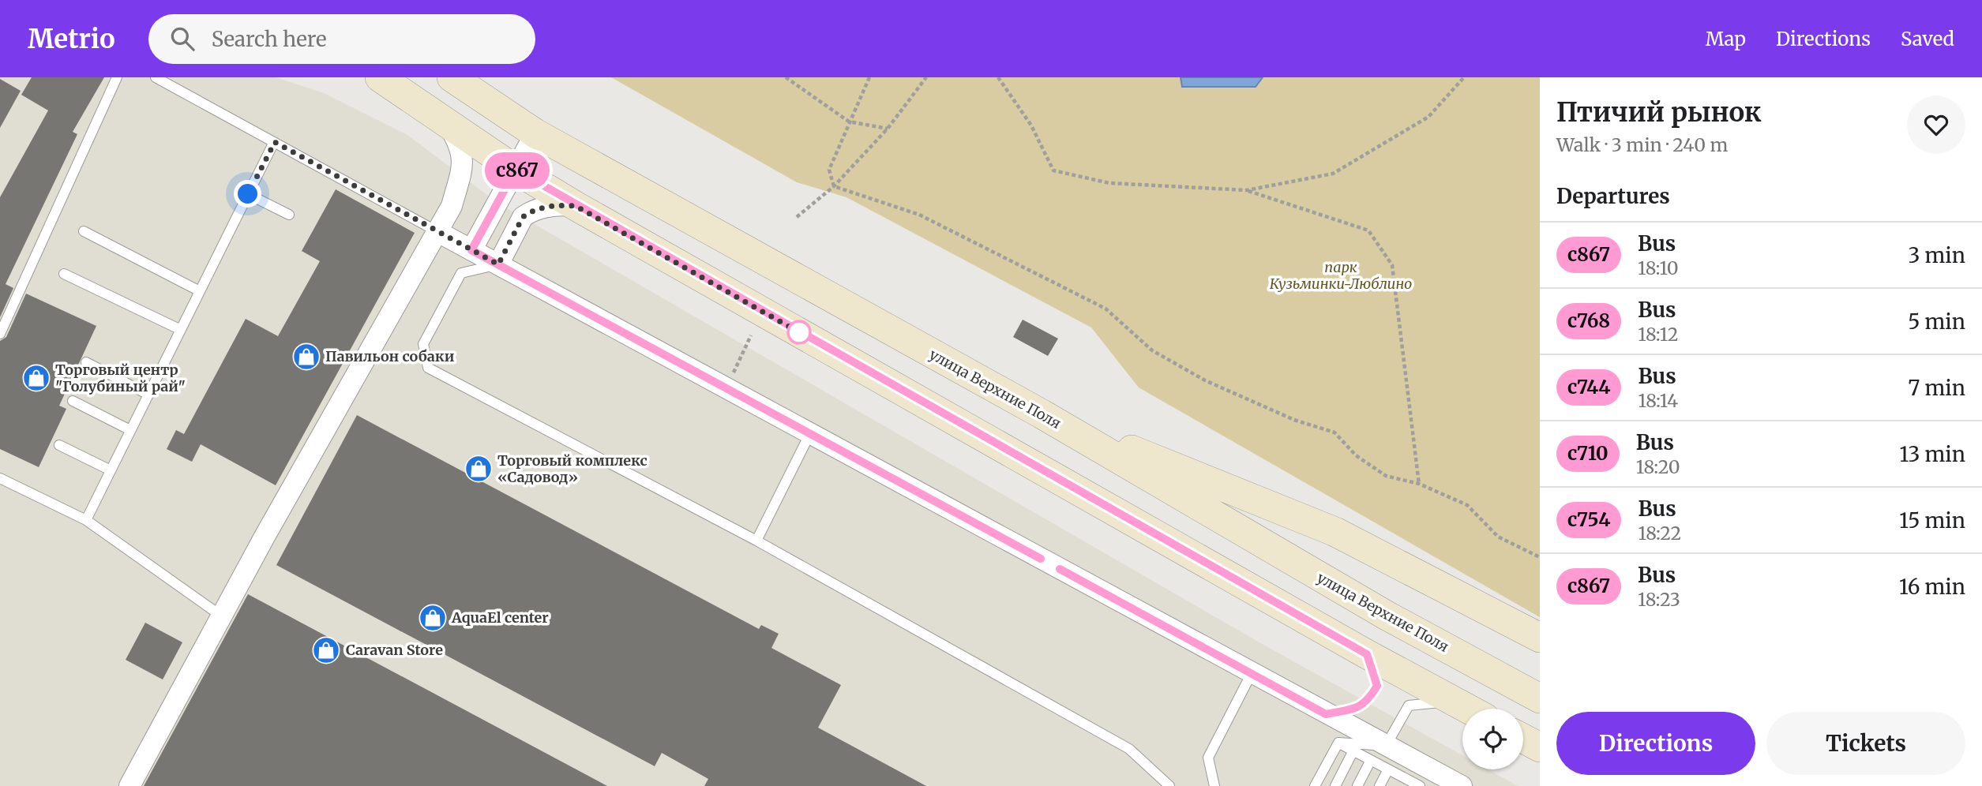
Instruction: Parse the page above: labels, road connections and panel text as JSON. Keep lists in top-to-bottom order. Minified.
{"streets":{"main road":["улица Верхние Поля"]},"parks":["парк Кузьминки-Люблино"],"places":{"shop":["Павильон собаки","Торговый центр \"Голубиный рай\"","Торговый комплекс «Садовод»","AquaEl center","Caravan Store"]},"lines":["bus line с867"],"page":{"header":"Metrio","search":"Search here","nav":["Map","Directions","Saved"],"on_map":"с867","heading":[["Птичий рынок","Walk · 3 min · 240 m"],"Departures"],"list":[{"mark":"с867","name":"Bus","note":"18:10","value":"3 min"},{"mark":"с768","name":"Bus","note":"18:12","value":"5 min"},{"mark":"с744","name":"Bus","note":"18:14","value":"7 min"},{"mark":"с710","name":"Bus","note":"18:20","value":"13 min"},{"mark":"с754","name":"Bus","note":"18:22","value":"15 min"},{"mark":"с867","name":"Bus","note":"18:23","value":"16 min"}],"buttons":["Directions","Tickets"]}}
